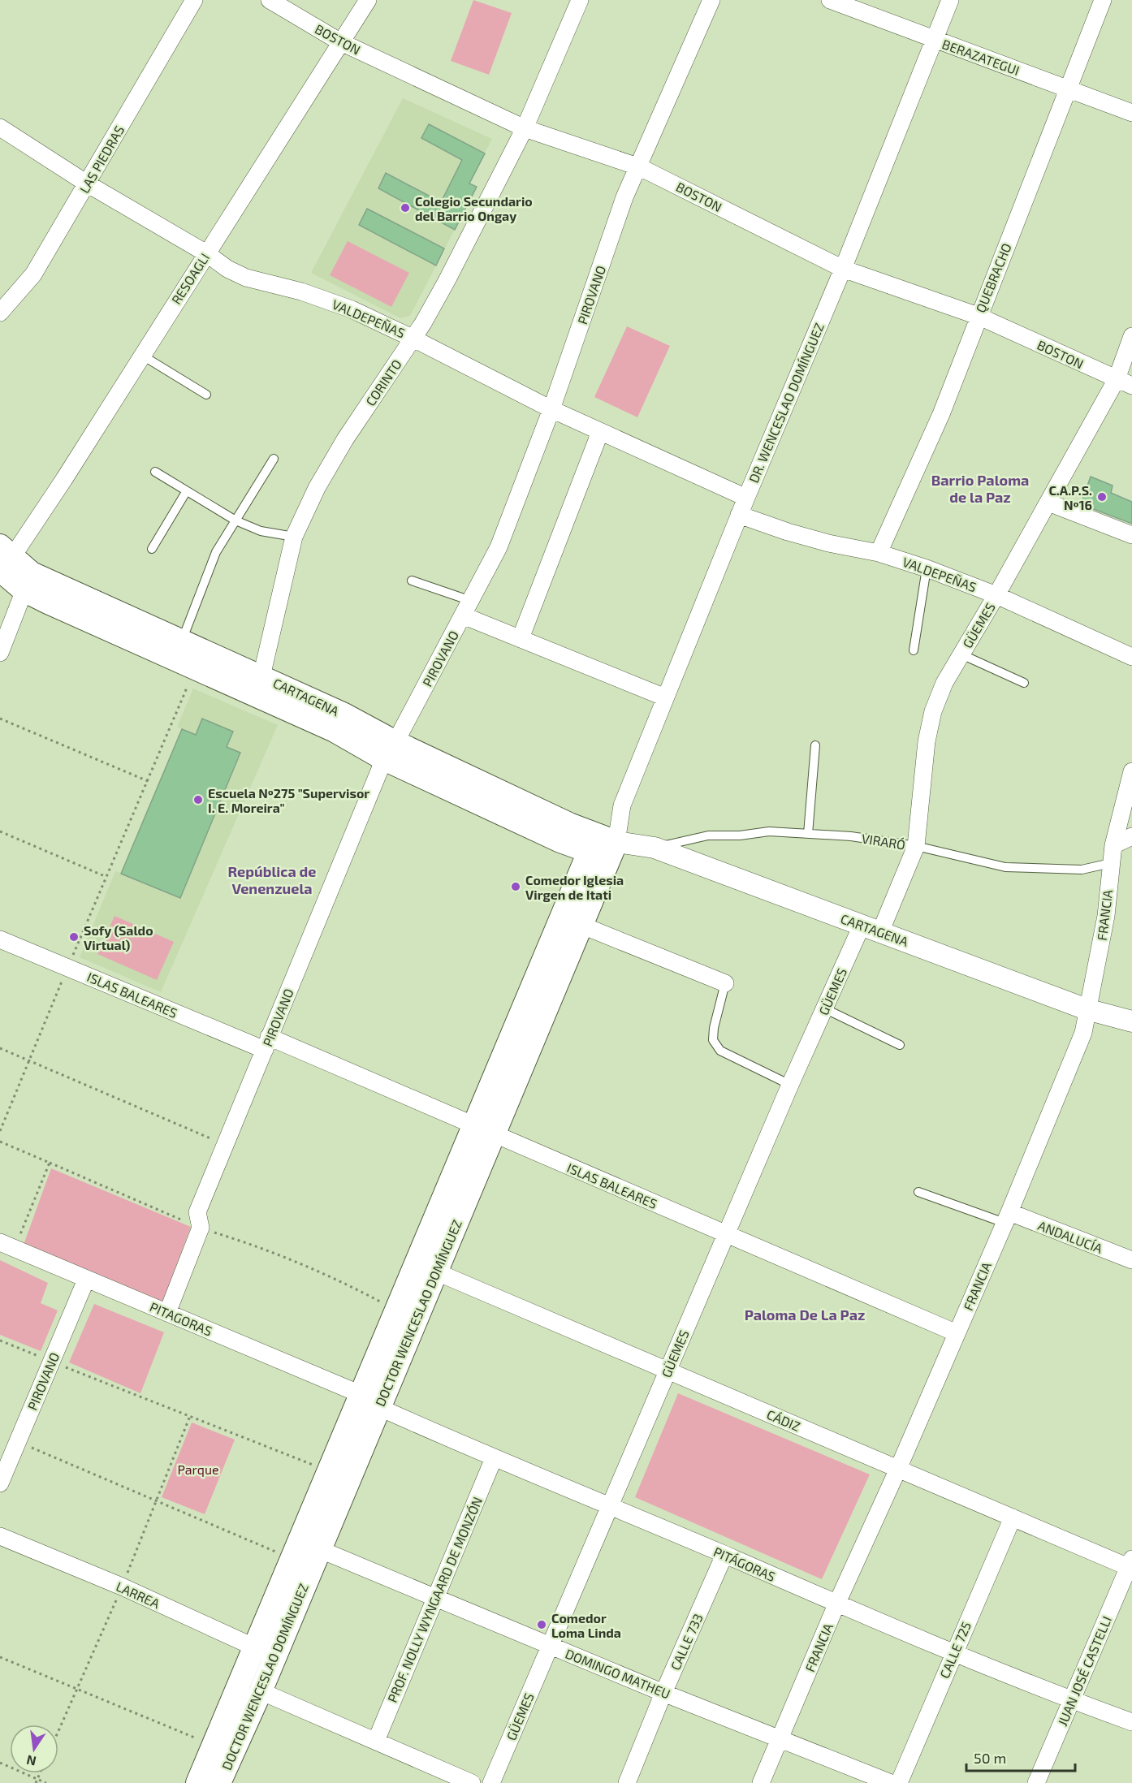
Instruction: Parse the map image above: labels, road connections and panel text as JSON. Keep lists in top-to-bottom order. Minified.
{"streets":{"main road":["CARTAGENA","DOCTOR WENCESLAO DOMÍNGUEZ"],"street":["BOSTON","BERAZATEGUI","LAS PIEDRAS","QUEBRACHO","RESOAGLI","PIROVANO","VALDEPEÑAS","CORINTO","DR. WENCESLAO DOMÍNGUEZ","GÜEMES","FRANCIA","ISLAS BALEARES","ANDALUCÍA","PITAGORAS","CÁDIZ","PITÁGORAS","LARREA","PROF. NOLLY WYNGAARD DE MONZÓN","CALLE 733","CALLE 725","JUAN JOSÉ CASTELLI","DOMINGO MATHEU"],"lane":["VIRARÓ"]},"crossings":[["BOSTON","QUEBRACHO"],["BOSTON","RESOAGLI"],["BOSTON","PIROVANO"],["BOSTON","CORINTO"],["BOSTON","DR. WENCESLAO DOMÍNGUEZ"],["BOSTON","GÜEMES"],["BERAZATEGUI","QUEBRACHO"],["BERAZATEGUI","DR. WENCESLAO DOMÍNGUEZ"],["LAS PIEDRAS","VALDEPEÑAS"],["QUEBRACHO","VALDEPEÑAS"],["RESOAGLI","VALDEPEÑAS"],["RESOAGLI","CARTAGENA"],["PIROVANO","VALDEPEÑAS"],["PIROVANO","CARTAGENA"],["PIROVANO","ISLAS BALEARES"],["PIROVANO","PITAGORAS"],["VALDEPEÑAS","CORINTO"],["VALDEPEÑAS","DR. WENCESLAO DOMÍNGUEZ"],["VALDEPEÑAS","GÜEMES"],["CORINTO","CARTAGENA"],["DR. WENCESLAO DOMÍNGUEZ","CARTAGENA"],["DR. WENCESLAO DOMÍNGUEZ","DOCTOR WENCESLAO DOMÍNGUEZ"],["GÜEMES","CARTAGENA"],["GÜEMES","VIRARÓ"],["GÜEMES","ISLAS BALEARES"],["GÜEMES","CÁDIZ"],["GÜEMES","PITÁGORAS"],["GÜEMES","DOMINGO MATHEU"],["CARTAGENA","VIRARÓ"],["CARTAGENA","FRANCIA"],["CARTAGENA","DOCTOR WENCESLAO DOMÍNGUEZ"],["VIRARÓ","FRANCIA"],["FRANCIA","ISLAS BALEARES"],["FRANCIA","ANDALUCÍA"],["FRANCIA","CÁDIZ"],["FRANCIA","PITÁGORAS"],["FRANCIA","DOMINGO MATHEU"],["ISLAS BALEARES","DOCTOR WENCESLAO DOMÍNGUEZ"],["DOCTOR WENCESLAO DOMÍNGUEZ","PITAGORAS"],["DOCTOR WENCESLAO DOMÍNGUEZ","CÁDIZ"],["DOCTOR WENCESLAO DOMÍNGUEZ","PITÁGORAS"],["DOCTOR WENCESLAO DOMÍNGUEZ","LARREA"],["DOCTOR WENCESLAO DOMÍNGUEZ","DOMINGO MATHEU"],["PITAGORAS","PITÁGORAS"],["CÁDIZ","CALLE 725"],["CÁDIZ","JUAN JOSÉ CASTELLI"],["PITÁGORAS","PROF. NOLLY WYNGAARD DE MONZÓN"],["PITÁGORAS","CALLE 733"],["PITÁGORAS","CALLE 725"],["PITÁGORAS","JUAN JOSÉ CASTELLI"],["PROF. NOLLY WYNGAARD DE MONZÓN","DOMINGO MATHEU"],["CALLE 733","DOMINGO MATHEU"]],"districts":["Barrio Paloma de la Paz","República de Venenzuela","Paloma De La Paz"],"parks":["Parque"],"places":["Colegio Secundario del Barrio Ongay","C.A.P.S. Nº16","Escuela Nº275 \"Supervisor I. E. Moreira\"","Comedor Iglesia Virgen de Itati","Sofy (Saldo Virtual)","Comedor Loma Linda"],"scale_bar":"50 m","north":"bottom"}
